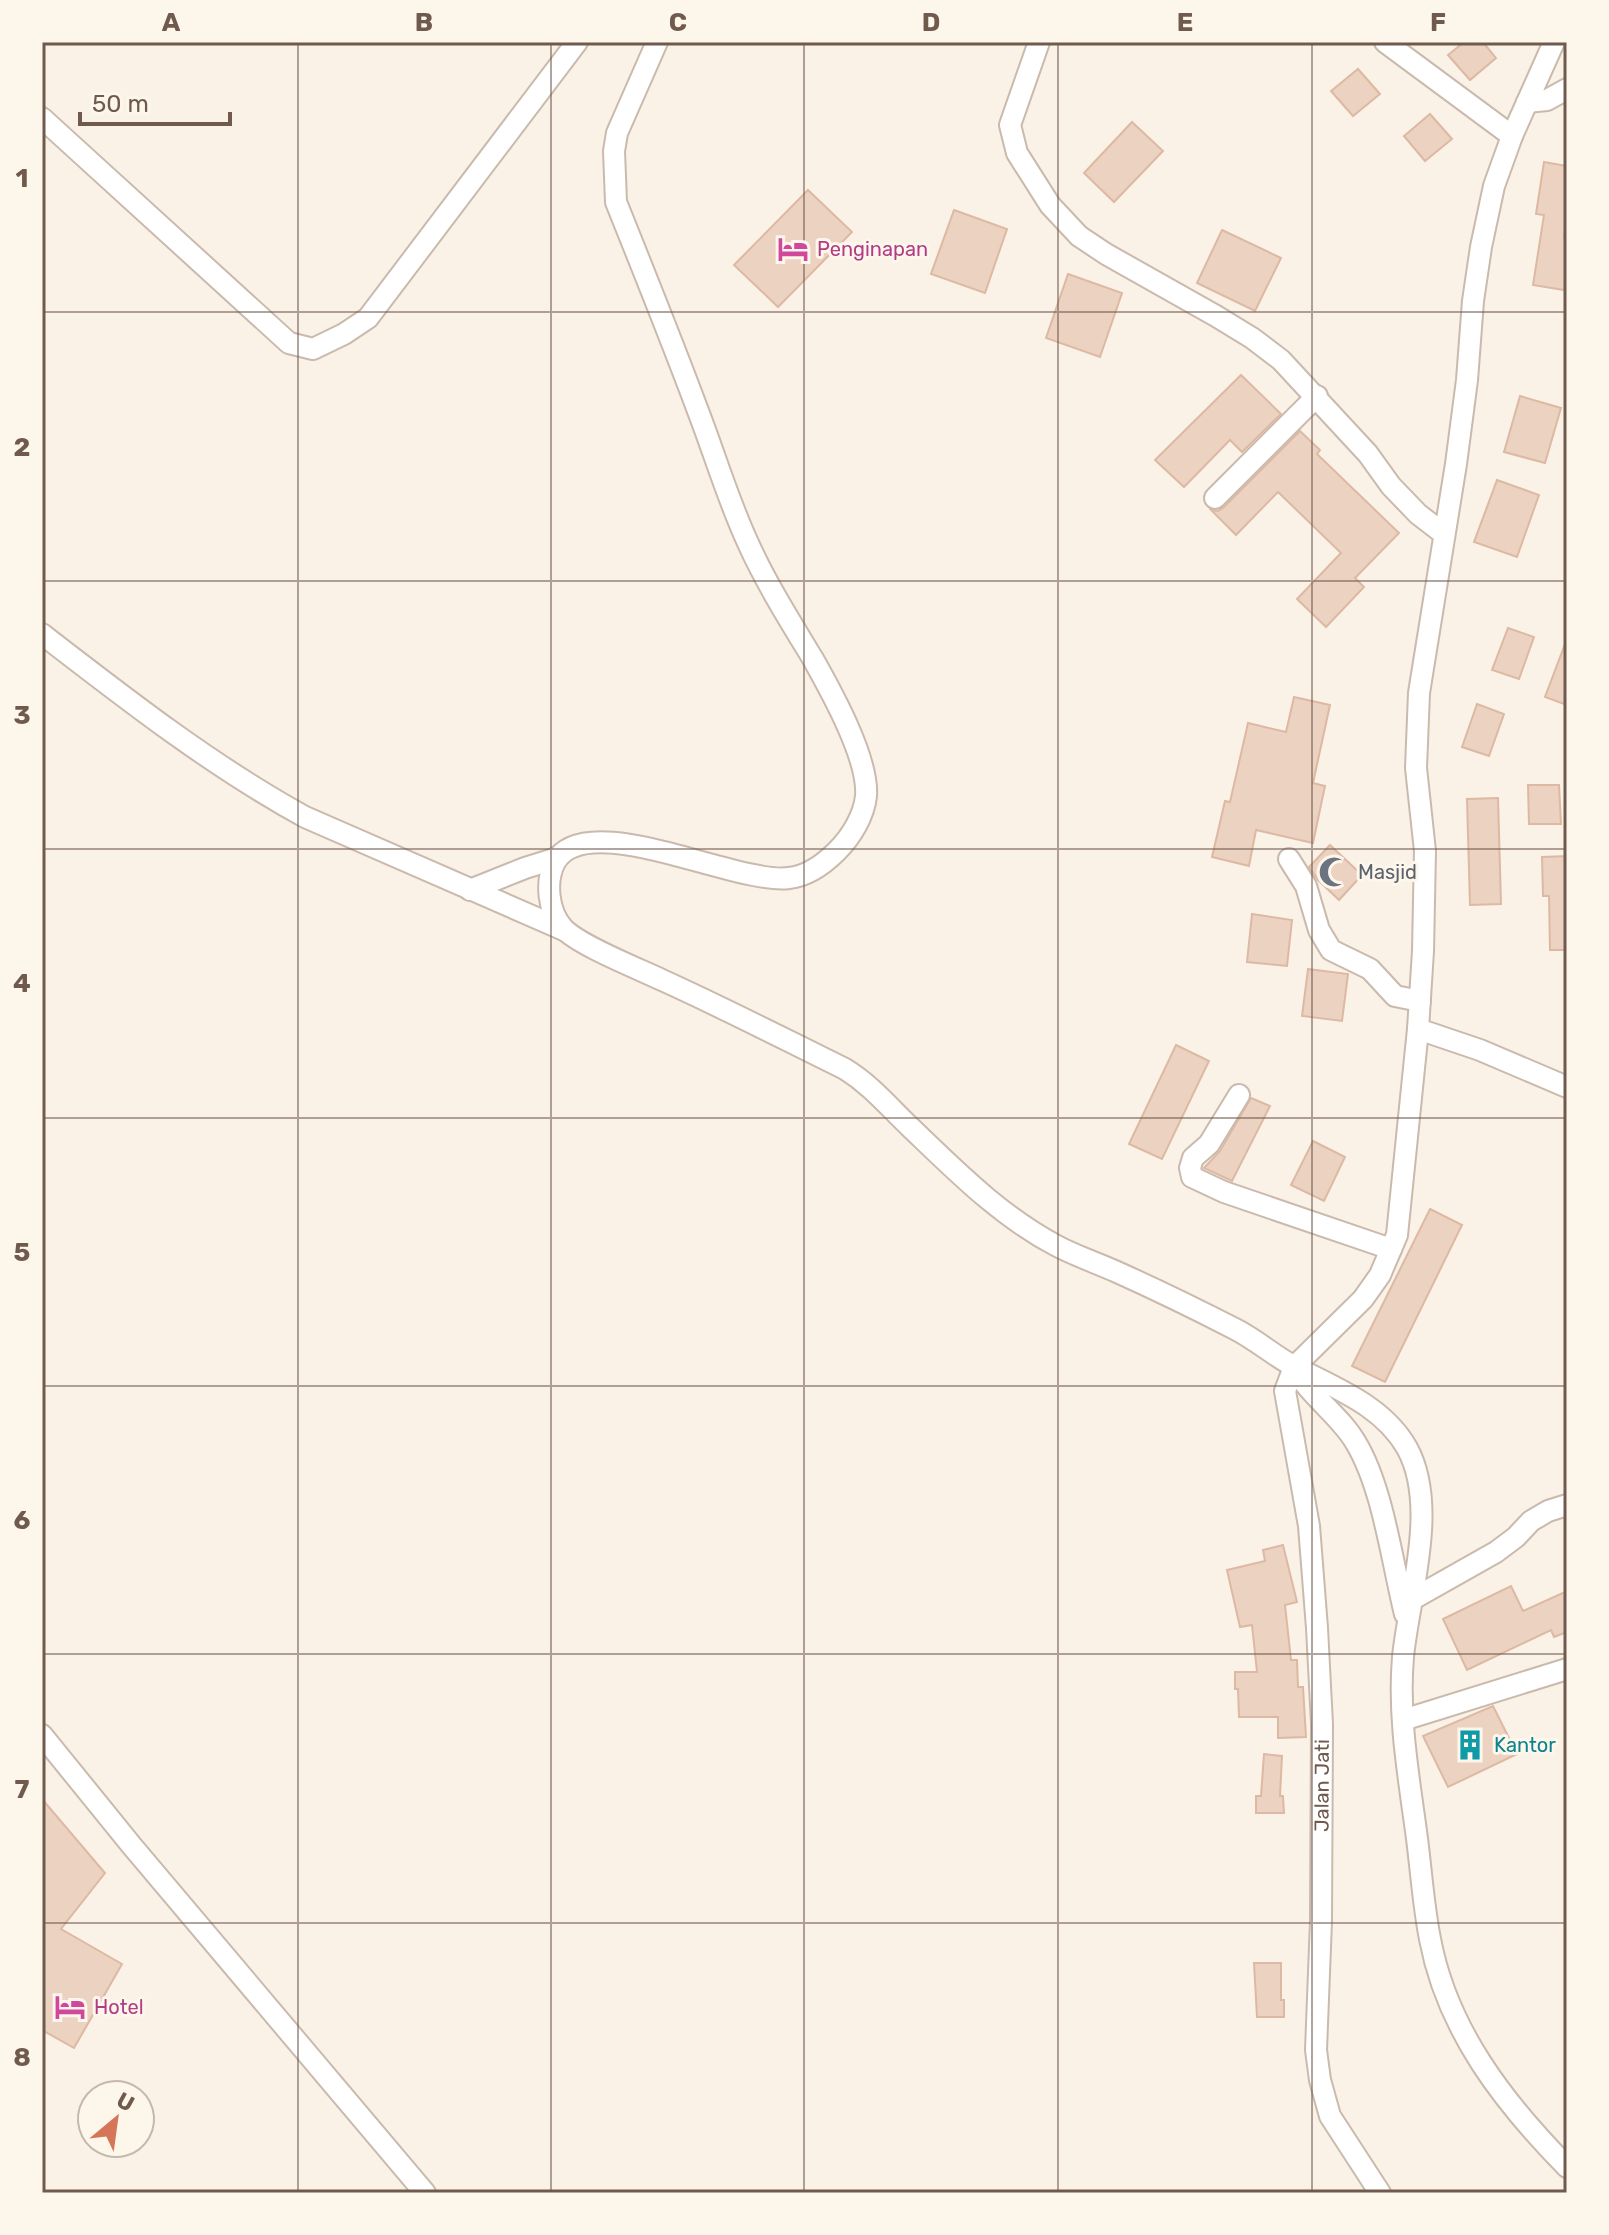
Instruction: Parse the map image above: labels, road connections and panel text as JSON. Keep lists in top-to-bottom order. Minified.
{"streets":{"street":["Jalan Jati"]},"places":{"hotel":["Penginapan","Hotel"],"mosque":["Masjid"],"building":["Kantor"]},"scale_bar":"50 m","north":"top right","grid":{"columns":["A","B","C","D","E","F"],"rows":["1","2","3","4","5","6","7","8"]}}
